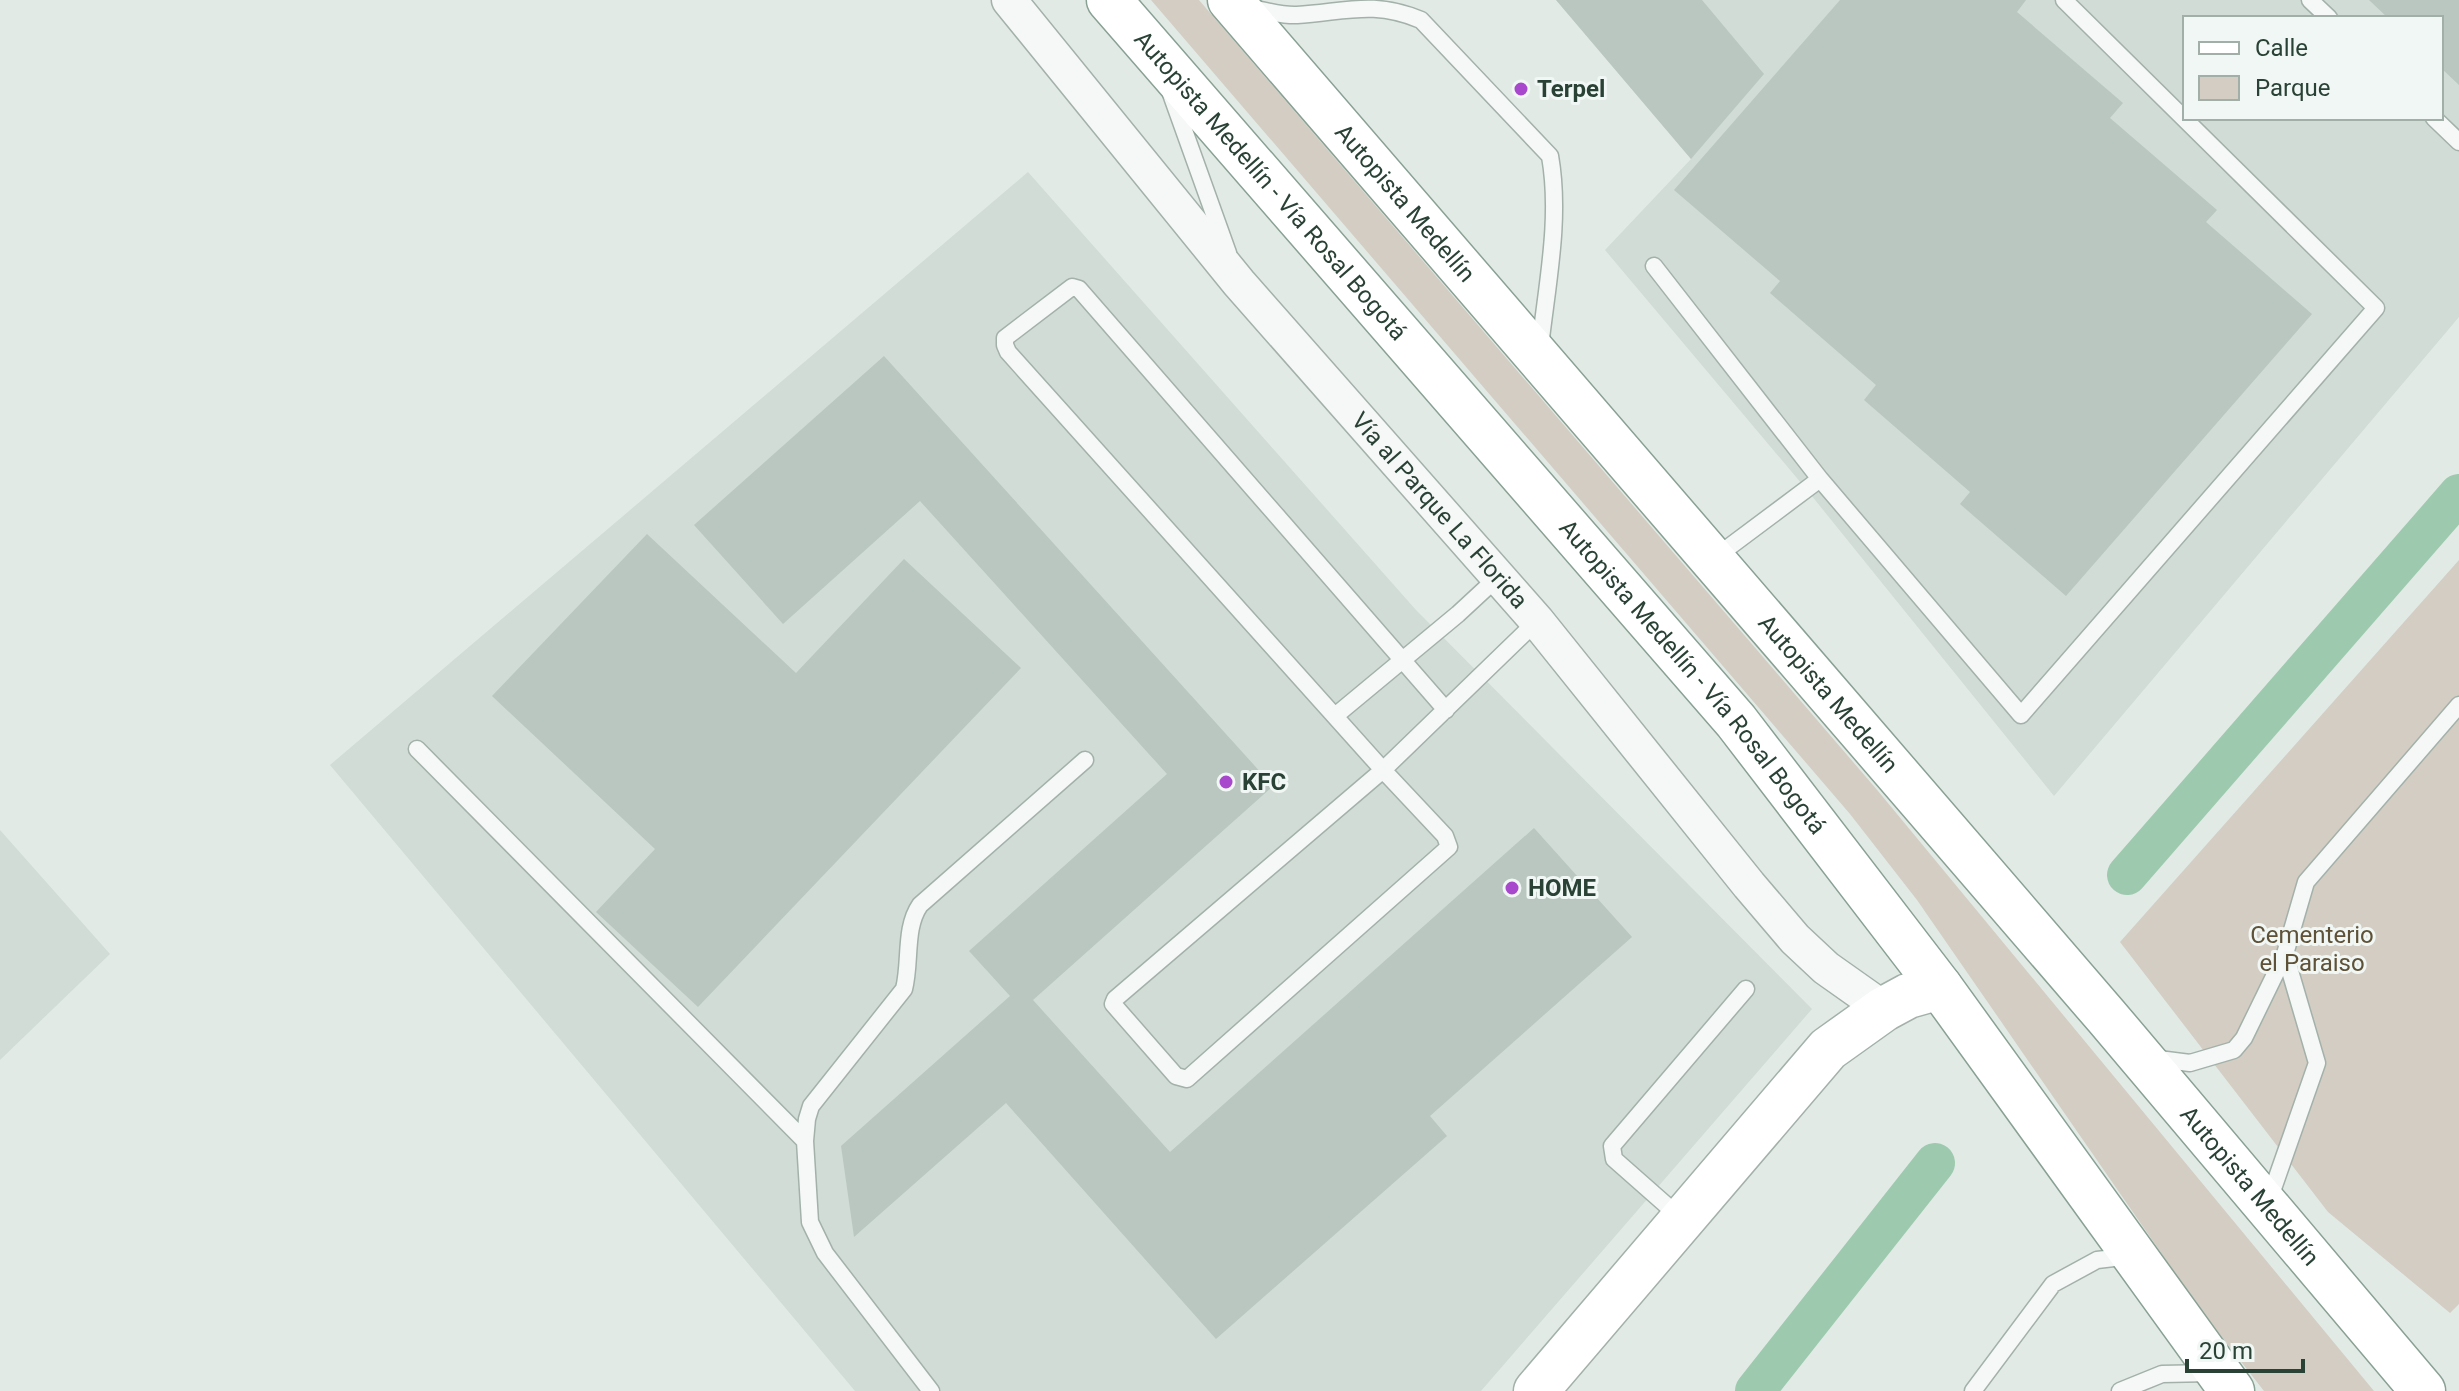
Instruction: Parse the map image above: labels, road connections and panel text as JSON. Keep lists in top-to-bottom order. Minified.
{"streets":{"main road":["Autopista Medellín - Vía Rosal Bogotá","Autopista Medellín"],"street":["Vía al Parque La Florida"]},"parks":["Cementerio el Paraiso"],"places":["Terpel","KFC","HOME"],"legend":["Calle","Parque"],"scale_bar":"20 m"}
